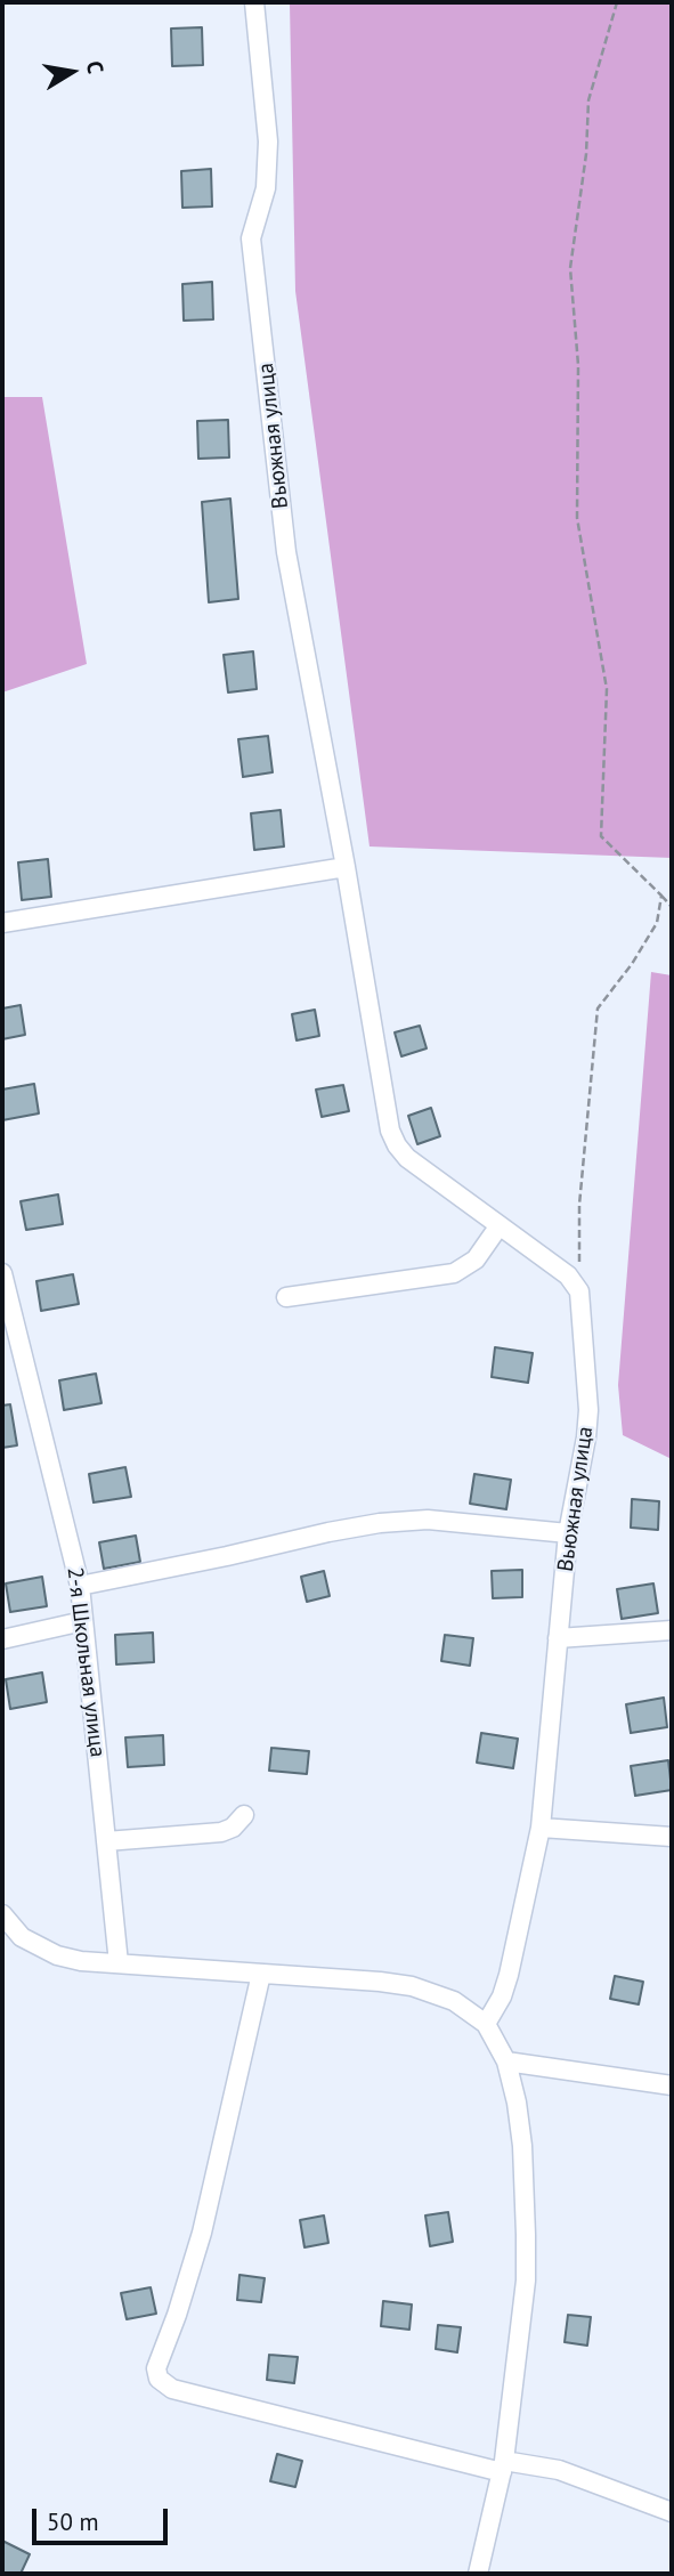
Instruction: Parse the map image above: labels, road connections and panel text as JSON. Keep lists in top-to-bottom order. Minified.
{"streets":{"street":["Вьюжная улица","2-я Школьная улица"]},"scale_bar":"50 m","north":"right"}
